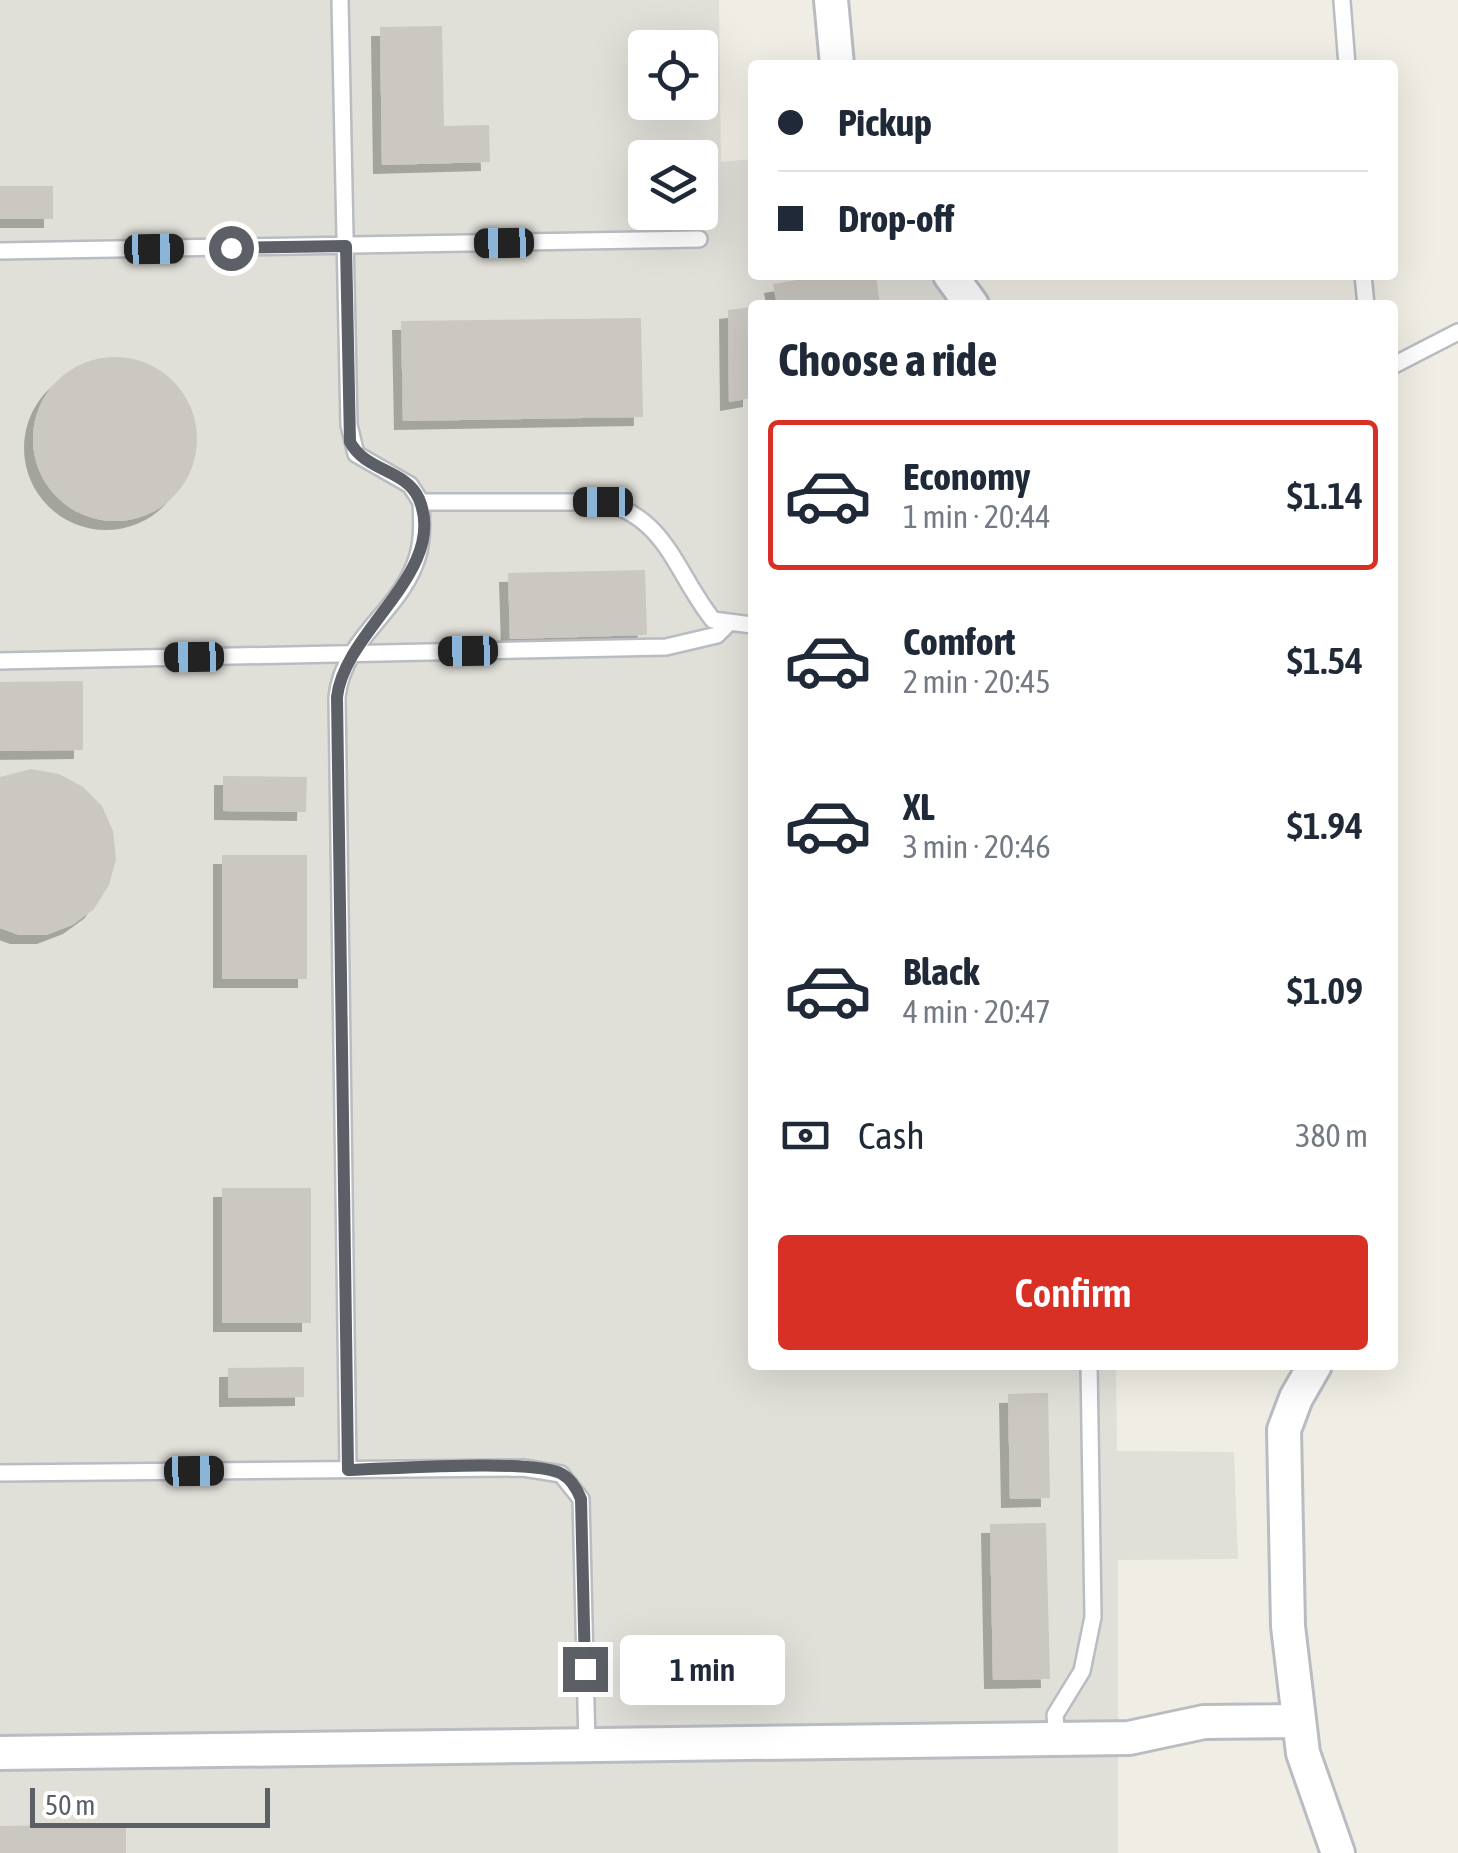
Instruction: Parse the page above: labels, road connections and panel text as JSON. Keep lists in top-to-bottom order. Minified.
{"scale_bar":"50 m","page":{"banner":["Pickup","Drop-off"],"heading":"Choose a ride","list":[{"name":"Economy","note":"1 min · 20:44","value":"$1.14"},{"name":"Comfort","note":"2 min · 20:45","value":"$1.54"},{"name":"XL","note":"3 min · 20:46","value":"$1.94"},{"name":"Black","note":"4 min · 20:47","value":"$1.09"}],"pay":["Cash","380 m"],"buttons":"Confirm","bubble":"1 min","scale":"50 m"}}
